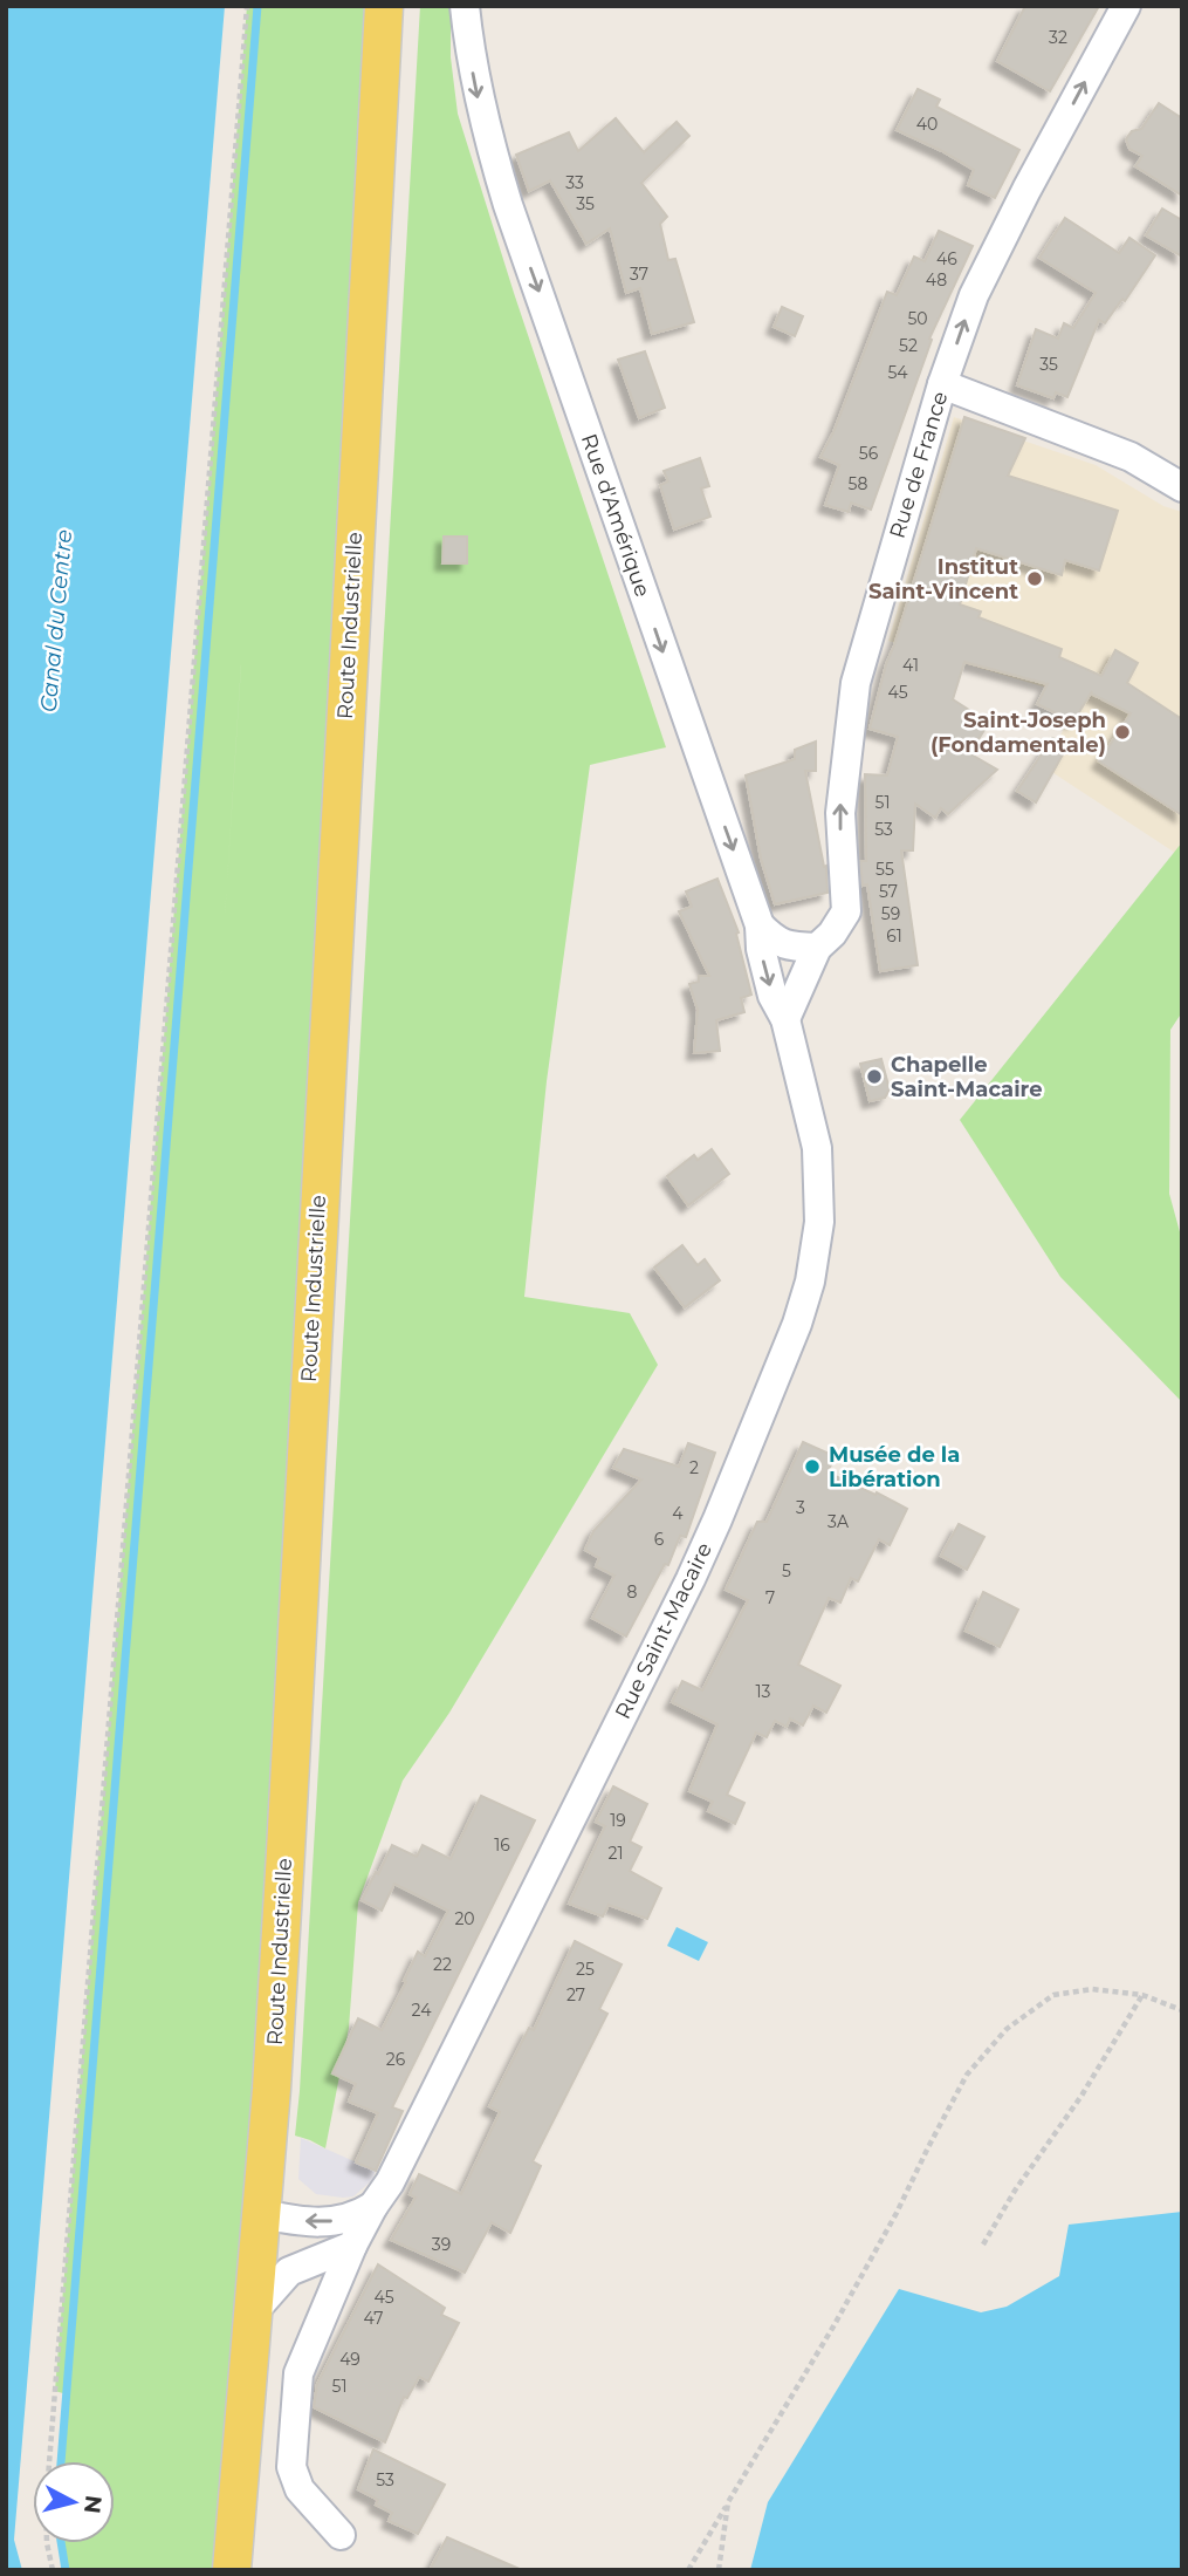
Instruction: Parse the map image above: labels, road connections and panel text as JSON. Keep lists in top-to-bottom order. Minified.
{"streets":{"main road":["Route Industrielle"],"street":["Rue de France","Rue d'Amérique","Rue Saint-Macaire"]},"crossings":[["Rue de France","Rue d'Amérique"],["Rue de France","Rue Saint-Macaire"],["Rue d'Amérique","Rue Saint-Macaire"]],"one_way":["Rue de France","Rue d'Amérique"],"water":["Canal du Centre"],"places":["Institut Saint-Vincent","Saint-Joseph (Fondamentale)","Chapelle Saint-Macaire","Musée de la Libération"],"house_numbers":["32","40","33","35","46","37","48","50","52","35","54","56","58","41","45","51","53","55","57","59","61","2","3","4","3A","6","5","8","7","13","19","16","21","20","22","25","27","24","26","39","45","47","49","51","53"],"north":"right"}
